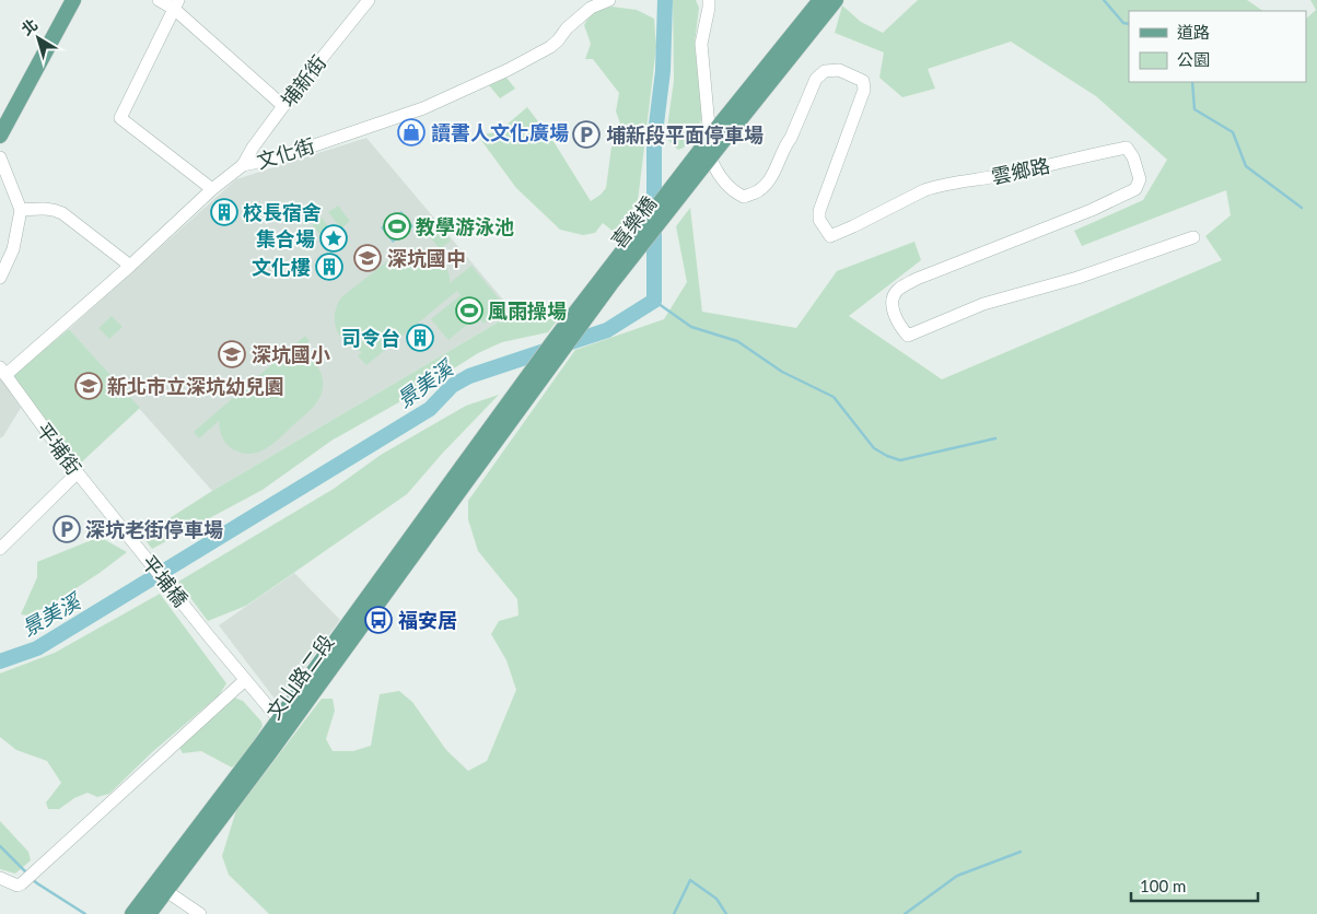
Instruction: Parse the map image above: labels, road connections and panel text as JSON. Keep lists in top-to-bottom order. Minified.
{"streets":{"main road":["喜樂橋","文山路二段"],"street":["埔新街","文化街","雲鄉路","平埔街","平埔橋"]},"crossings":[["埔新街","文化街"],["文化街","平埔街"],["喜樂橋","文山路二段"],["平埔街","平埔橋"]],"water":["景美溪"],"places":{"shop":["讀書人文化廣場"],"parking":["埔新段平面停車場","深坑老街停車場"],"building":["校長宿舍","文化樓","司令台"],"sports":["教學游泳池","風雨操場"],"place":["集合場"],"school or university":["深坑國中","深坑國小","新北市立深坑幼兒園"],"bus stop":["福安居"]},"legend":["道路","公園"],"scale_bar":"100 m","north":"top left"}
